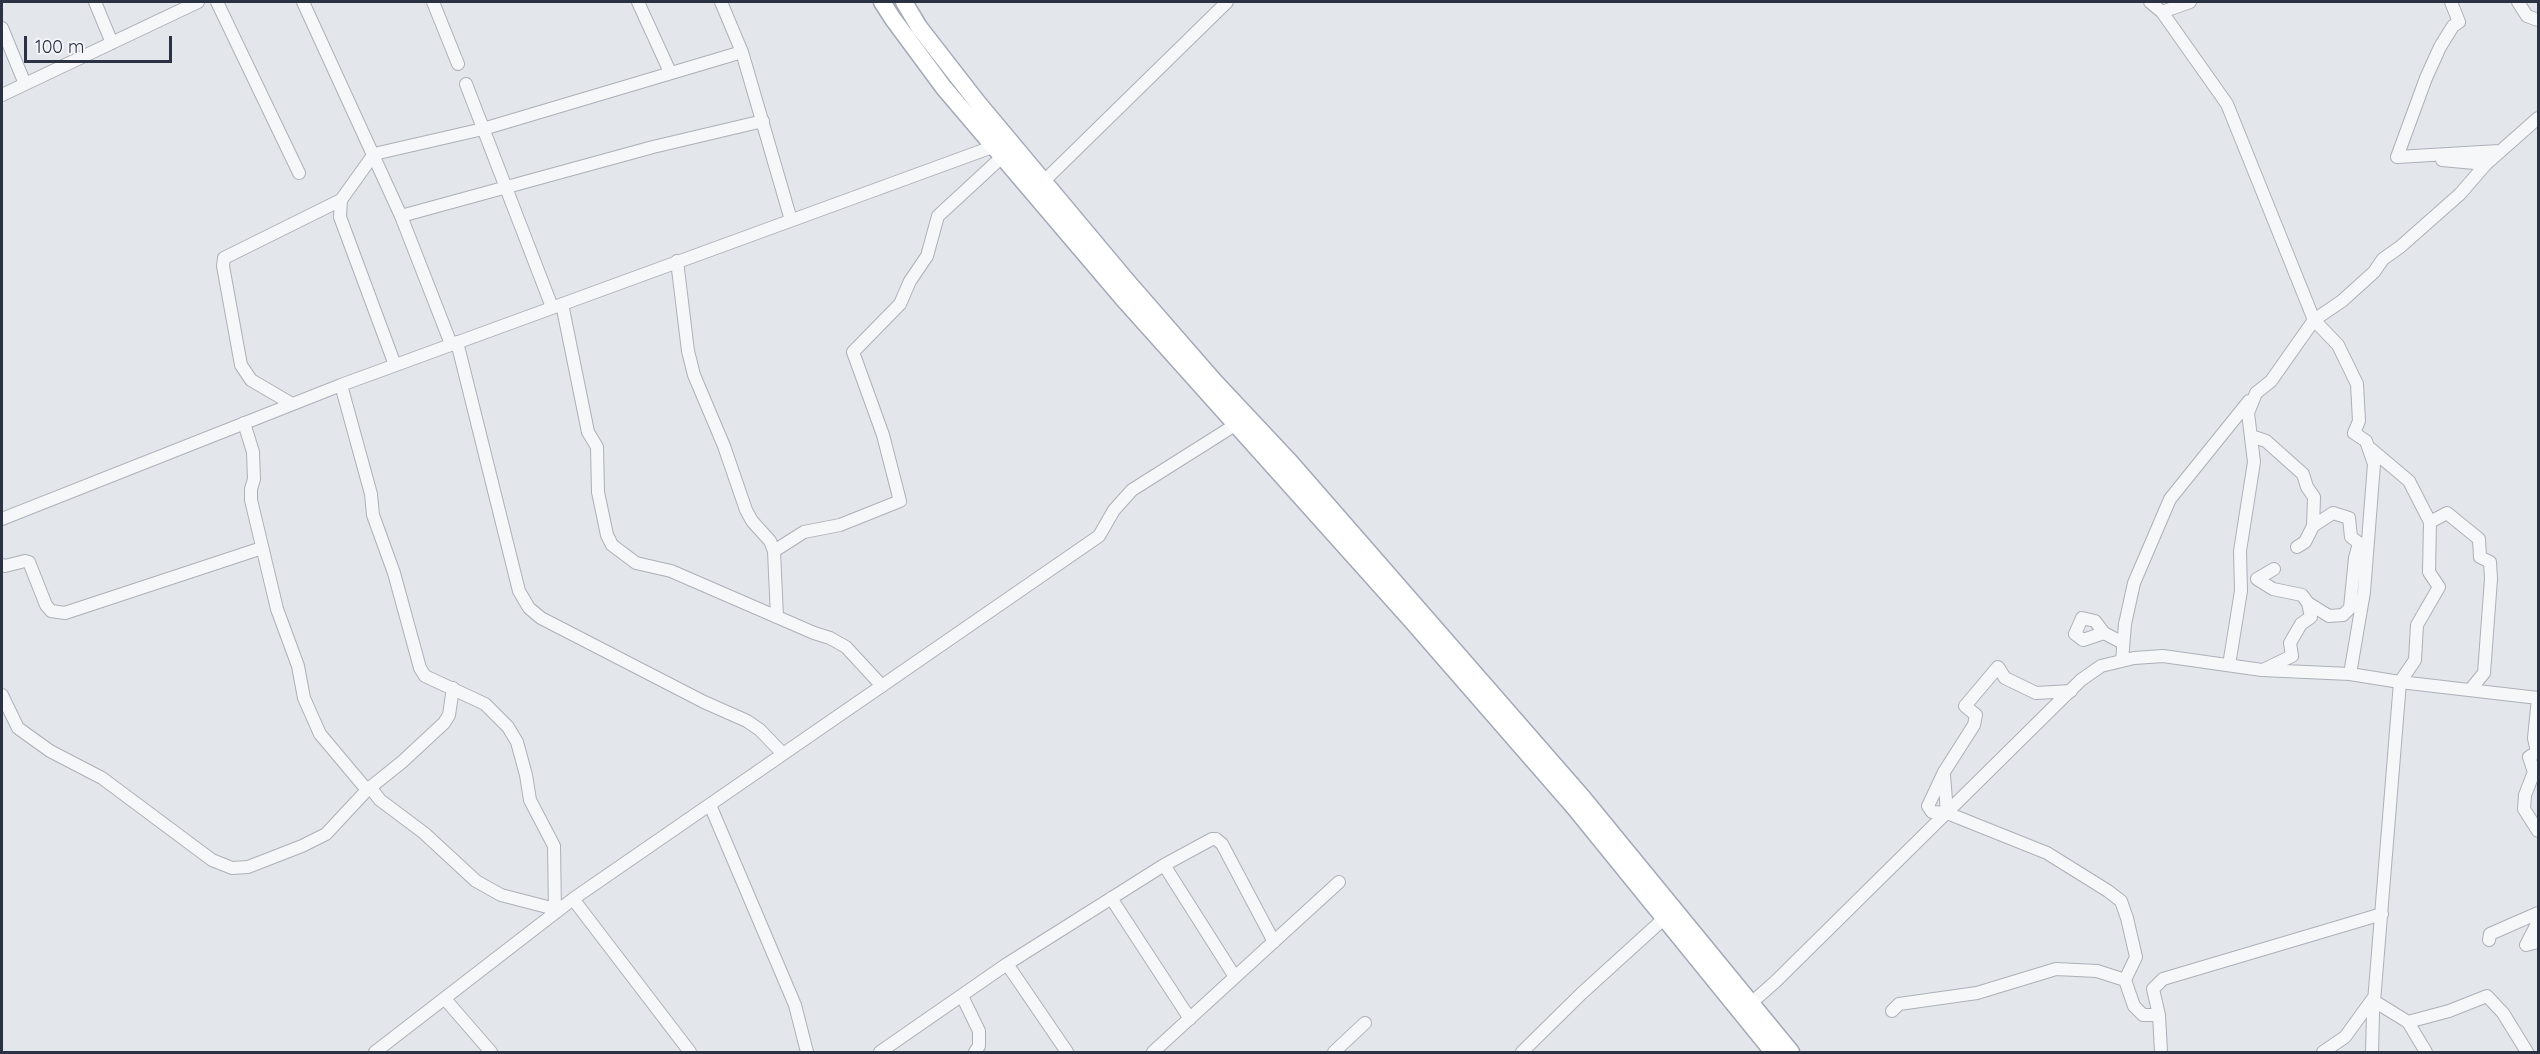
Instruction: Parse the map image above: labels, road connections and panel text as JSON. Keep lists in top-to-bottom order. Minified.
{"scale_bar":"100 m"}
